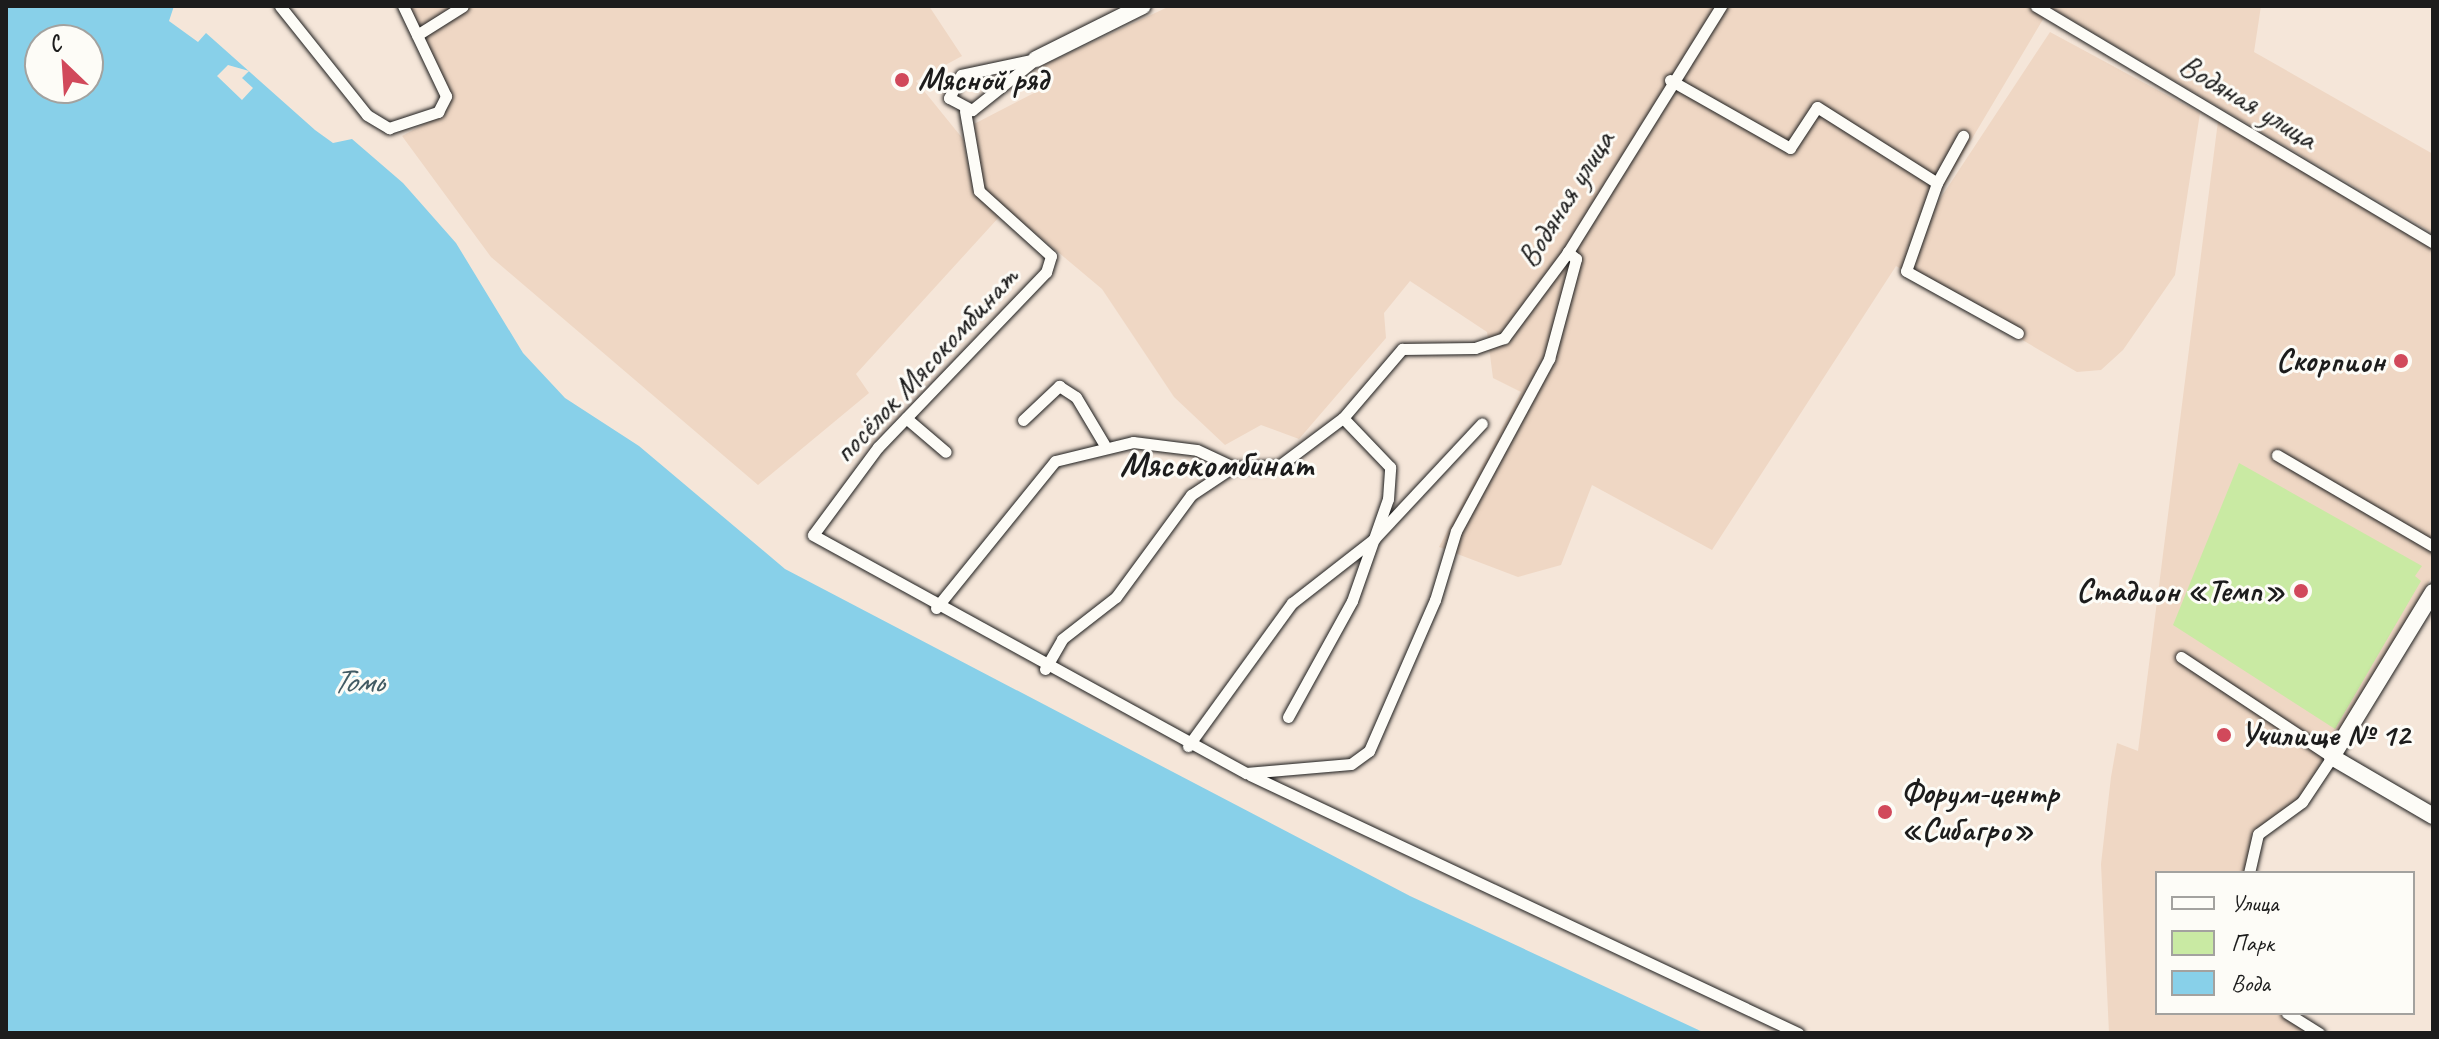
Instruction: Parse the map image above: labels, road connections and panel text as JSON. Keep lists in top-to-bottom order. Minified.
{"streets":{"street":["Водяная улица","посёлок Мясокомбинат"]},"crossings":[["Водяная улица","посёлок Мясокомбинат"]],"districts":["Мясокомбинат"],"water":["Томь"],"places":["Мясной ряд","Скорпион","Стадион «Темп»","Училище № 12","Форум-центр «Сибагро»"],"legend":["Улица","Парк","Вода"],"north":"top left"}
